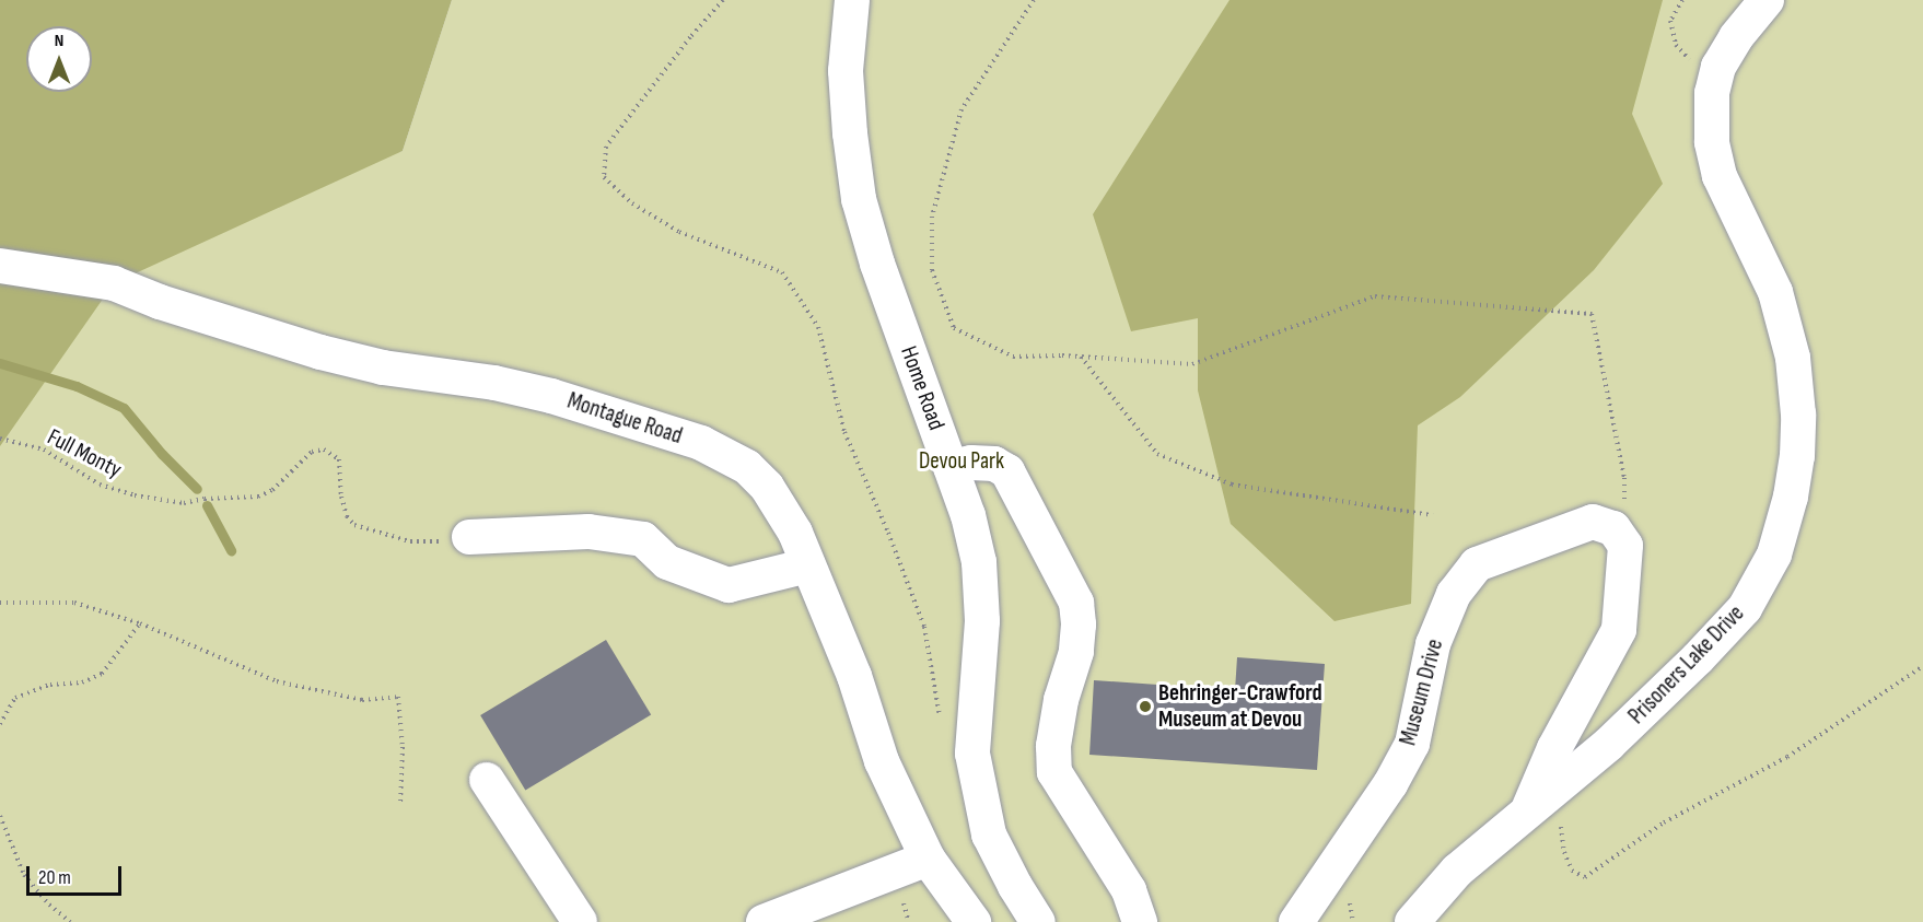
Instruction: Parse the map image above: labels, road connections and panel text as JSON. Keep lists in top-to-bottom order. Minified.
{"streets":{"street":["Home Road","Montague Road","Prisoners Lake Drive","Museum Drive"],"path":["Full Monty"]},"parks":["Devou Park"],"places":["Behringer-Crawford Museum at Devou"],"scale_bar":"20 m","north":"top"}
